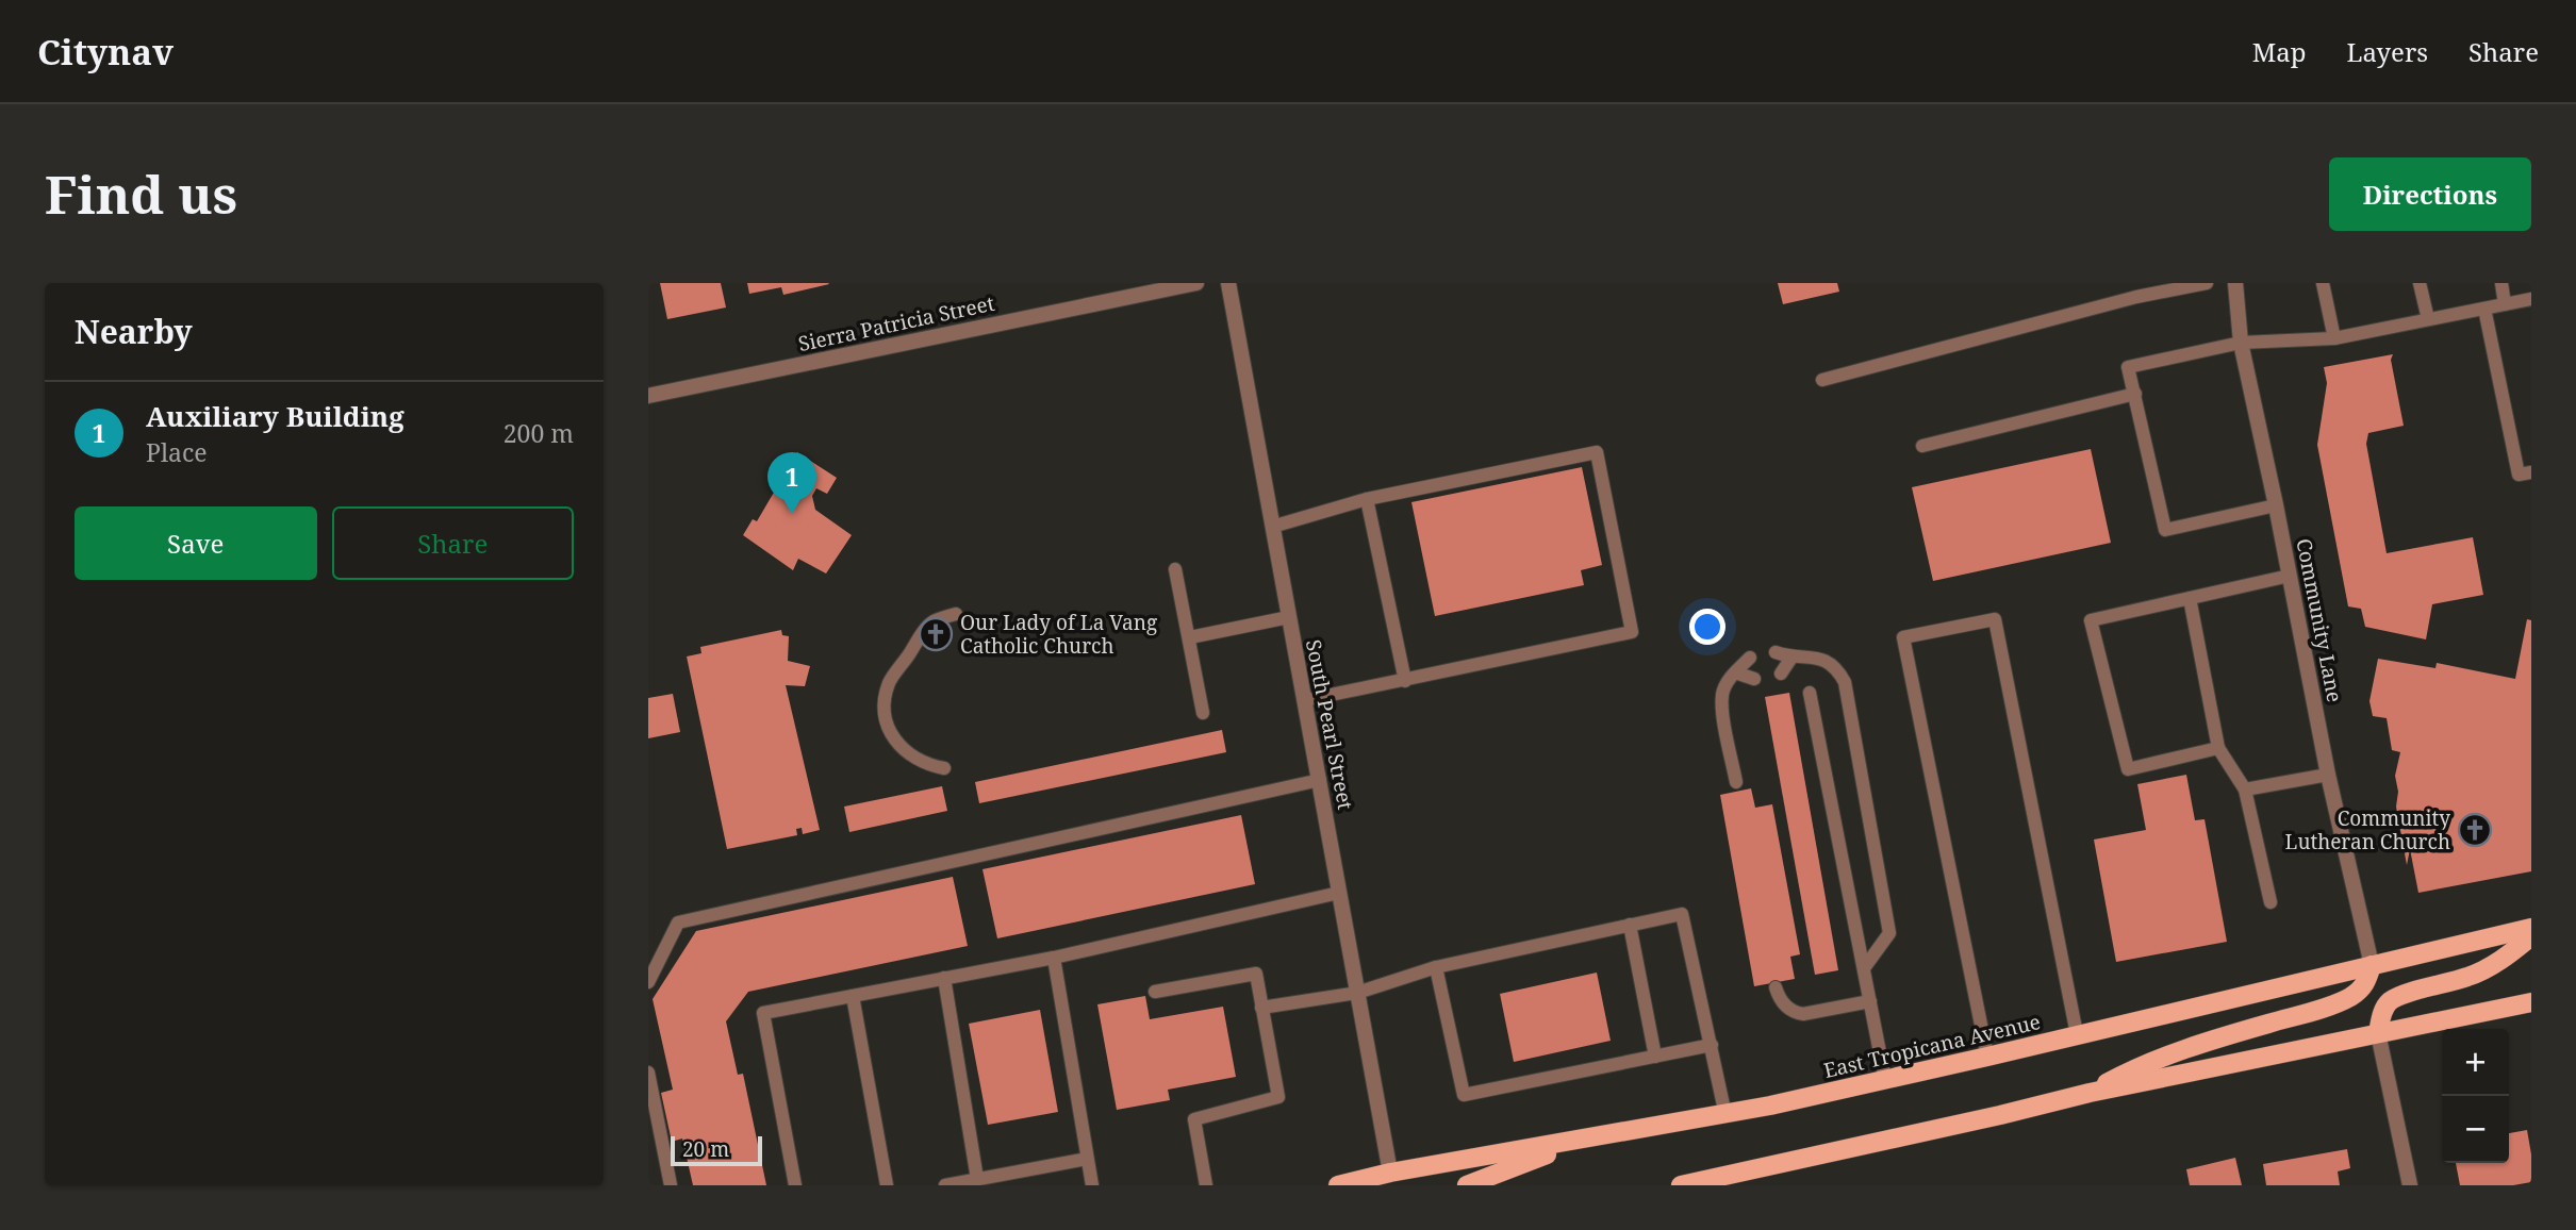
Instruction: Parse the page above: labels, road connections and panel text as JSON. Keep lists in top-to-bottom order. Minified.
{"streets":{"main road":["East Tropicana Avenue"],"street":["Sierra Patricia Street","Community Lane","South Pearl Street"]},"crossings":[["Community Lane","East Tropicana Avenue"],["South Pearl Street","East Tropicana Avenue"]],"places":{"church":["Our Lady of La Vang Catholic Church","Community Lutheran Church"]},"scale_bar":"20 m","page":{"header":"Citynav","nav":["Map","Layers","Share"],"buttons":["Directions",["Save","Share"]],"title":"Find us","heading":"Nearby","list":[{"mark":"1","name":"Auxiliary Building","note":"Place","value":"200 m"}],"pins":"1","map_buttons":["+","−"],"scale":"20 m"}}
